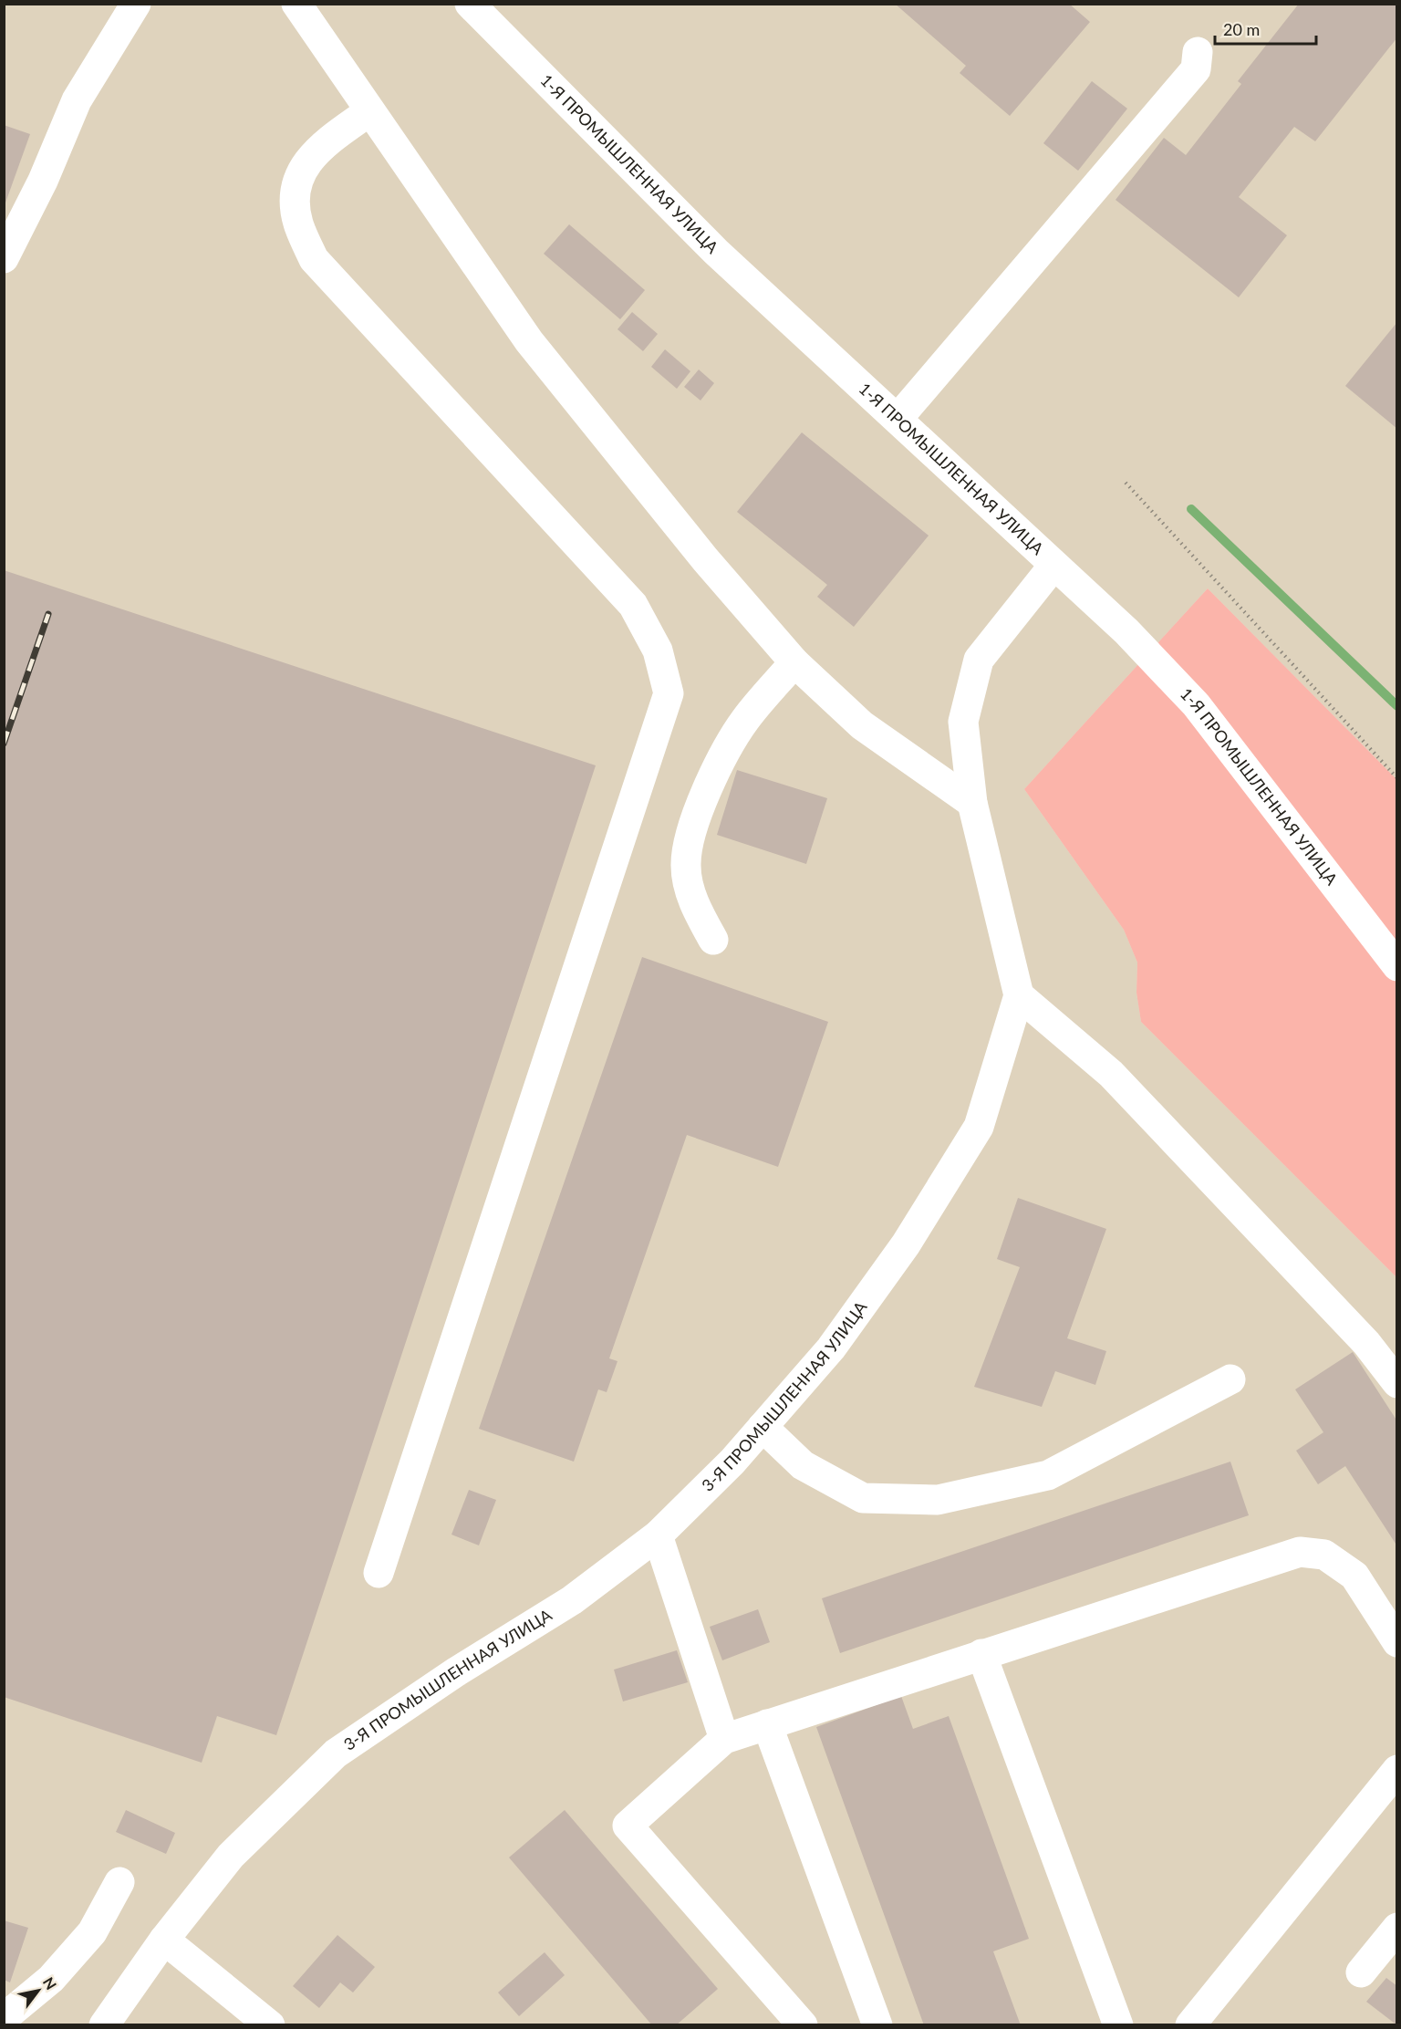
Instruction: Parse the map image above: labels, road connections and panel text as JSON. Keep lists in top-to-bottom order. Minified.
{"streets":{"main road":["1-Я ПРОМЫШЛЕННАЯ УЛИЦА","3-Я ПРОМЫШЛЕННАЯ УЛИЦА"]},"scale_bar":"20 m","north":"top right"}
